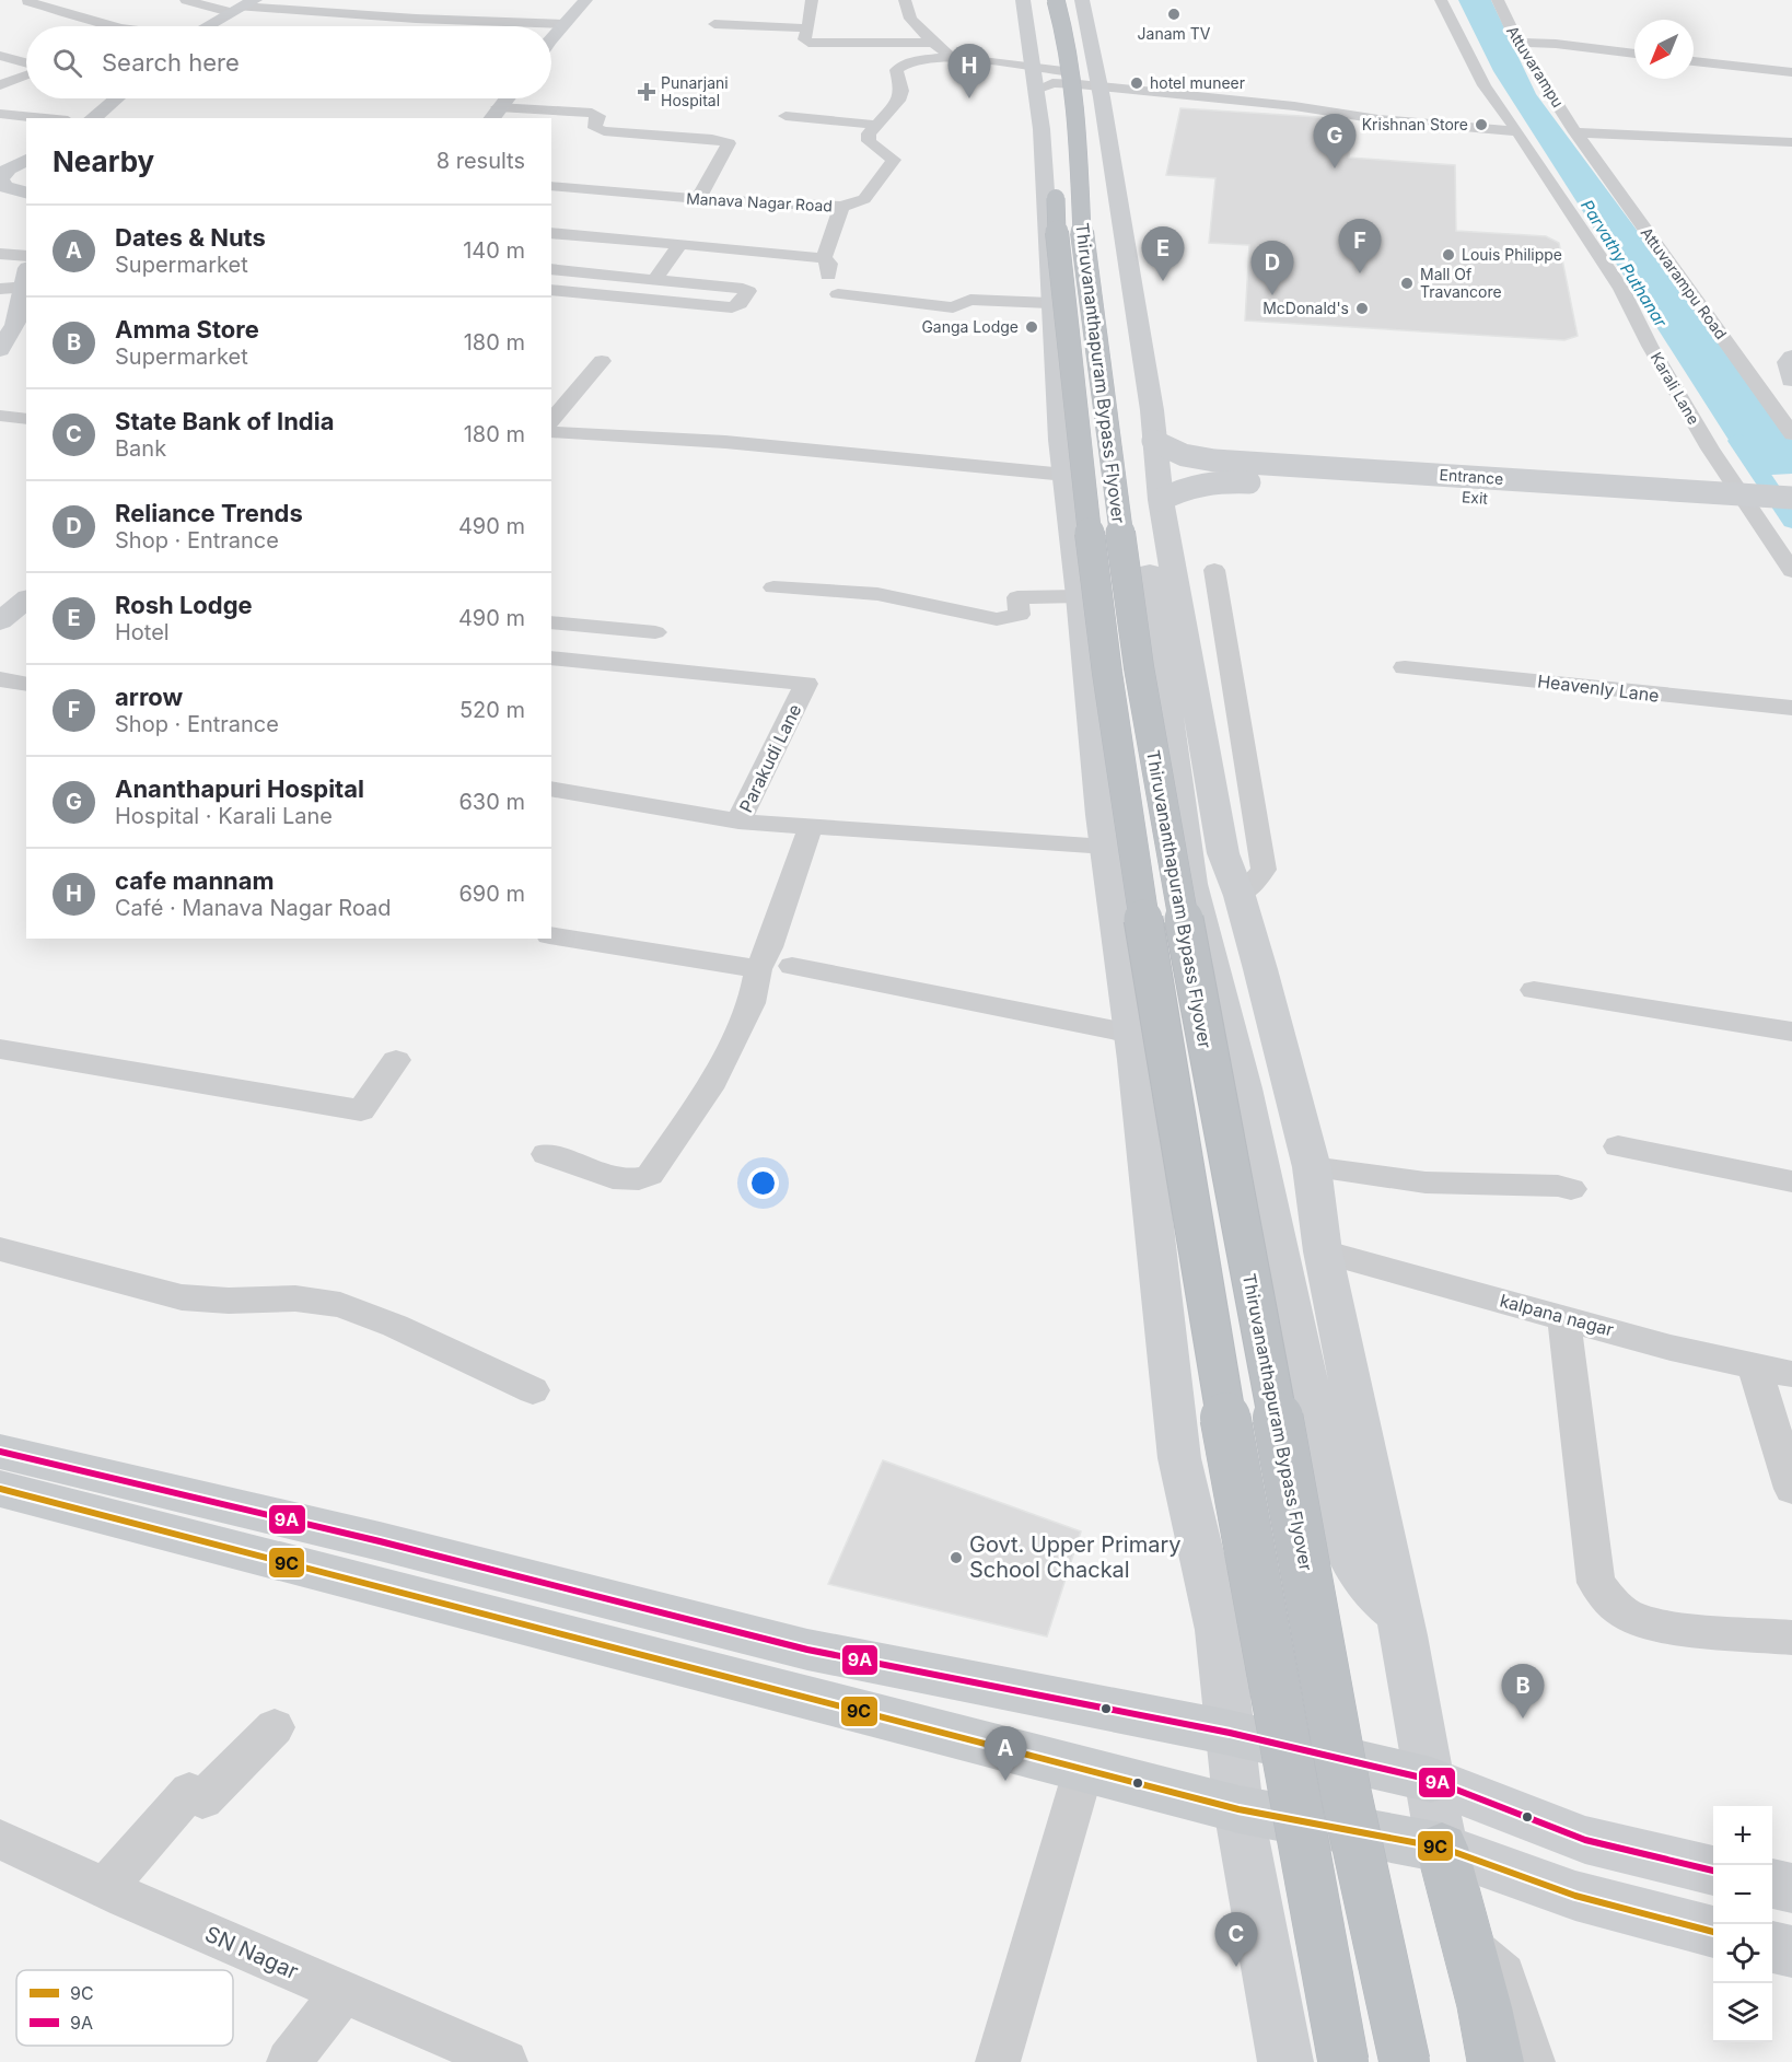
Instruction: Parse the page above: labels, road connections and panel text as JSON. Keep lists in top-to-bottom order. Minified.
{"streets":{"highway":["Thiruvananthapuram Bypass Flyover"],"street":["Attuvarampu","Manava Nagar Road","Attuvarampu Road","Karali Lane","Entrance","Exit","Heavenly Lane","Parakudi Lane","kalpana nagar","SN Nagar"]},"crossings":[["Attuvarampu","Attuvarampu Road"]],"water":["Parvathy Puthanar"],"places":{"other":["Janam TV","hotel muneer","Krishnan Store","Louis Philippe","Mall Of Travancore","McDonald's","Ganga Lodge","Govt. Upper Primary School Chackal"],"health":["Punarjani Hospital"]},"lines":["transit line 9A","transit line 9C"],"legend":["9C","9A"],"north":"bottom left","page":{"search":"Search here","pins":["H","G","F","E","D","B","A","C"],"heading":["Nearby","8 results"],"list":[{"mark":"A","name":"Dates & Nuts","note":"Supermarket","value":"140 m"},{"mark":"B","name":"Amma Store","note":"Supermarket","value":"180 m"},{"mark":"C","name":"State Bank of India","note":"Bank","value":"180 m"},{"mark":"D","name":"Reliance Trends","note":"Shop · Entrance","value":"490 m"},{"mark":"E","name":"Rosh Lodge","note":"Hotel","value":"490 m"},{"mark":"F","name":"arrow","note":"Shop · Entrance","value":"520 m"},{"mark":"G","name":"Ananthapuri Hospital","note":"Hospital · Karali Lane","value":"630 m"},{"mark":"H","name":"cafe mannam","note":"Café · Manava Nagar Road","value":"690 m"}],"map_buttons":["+","−"]}}
